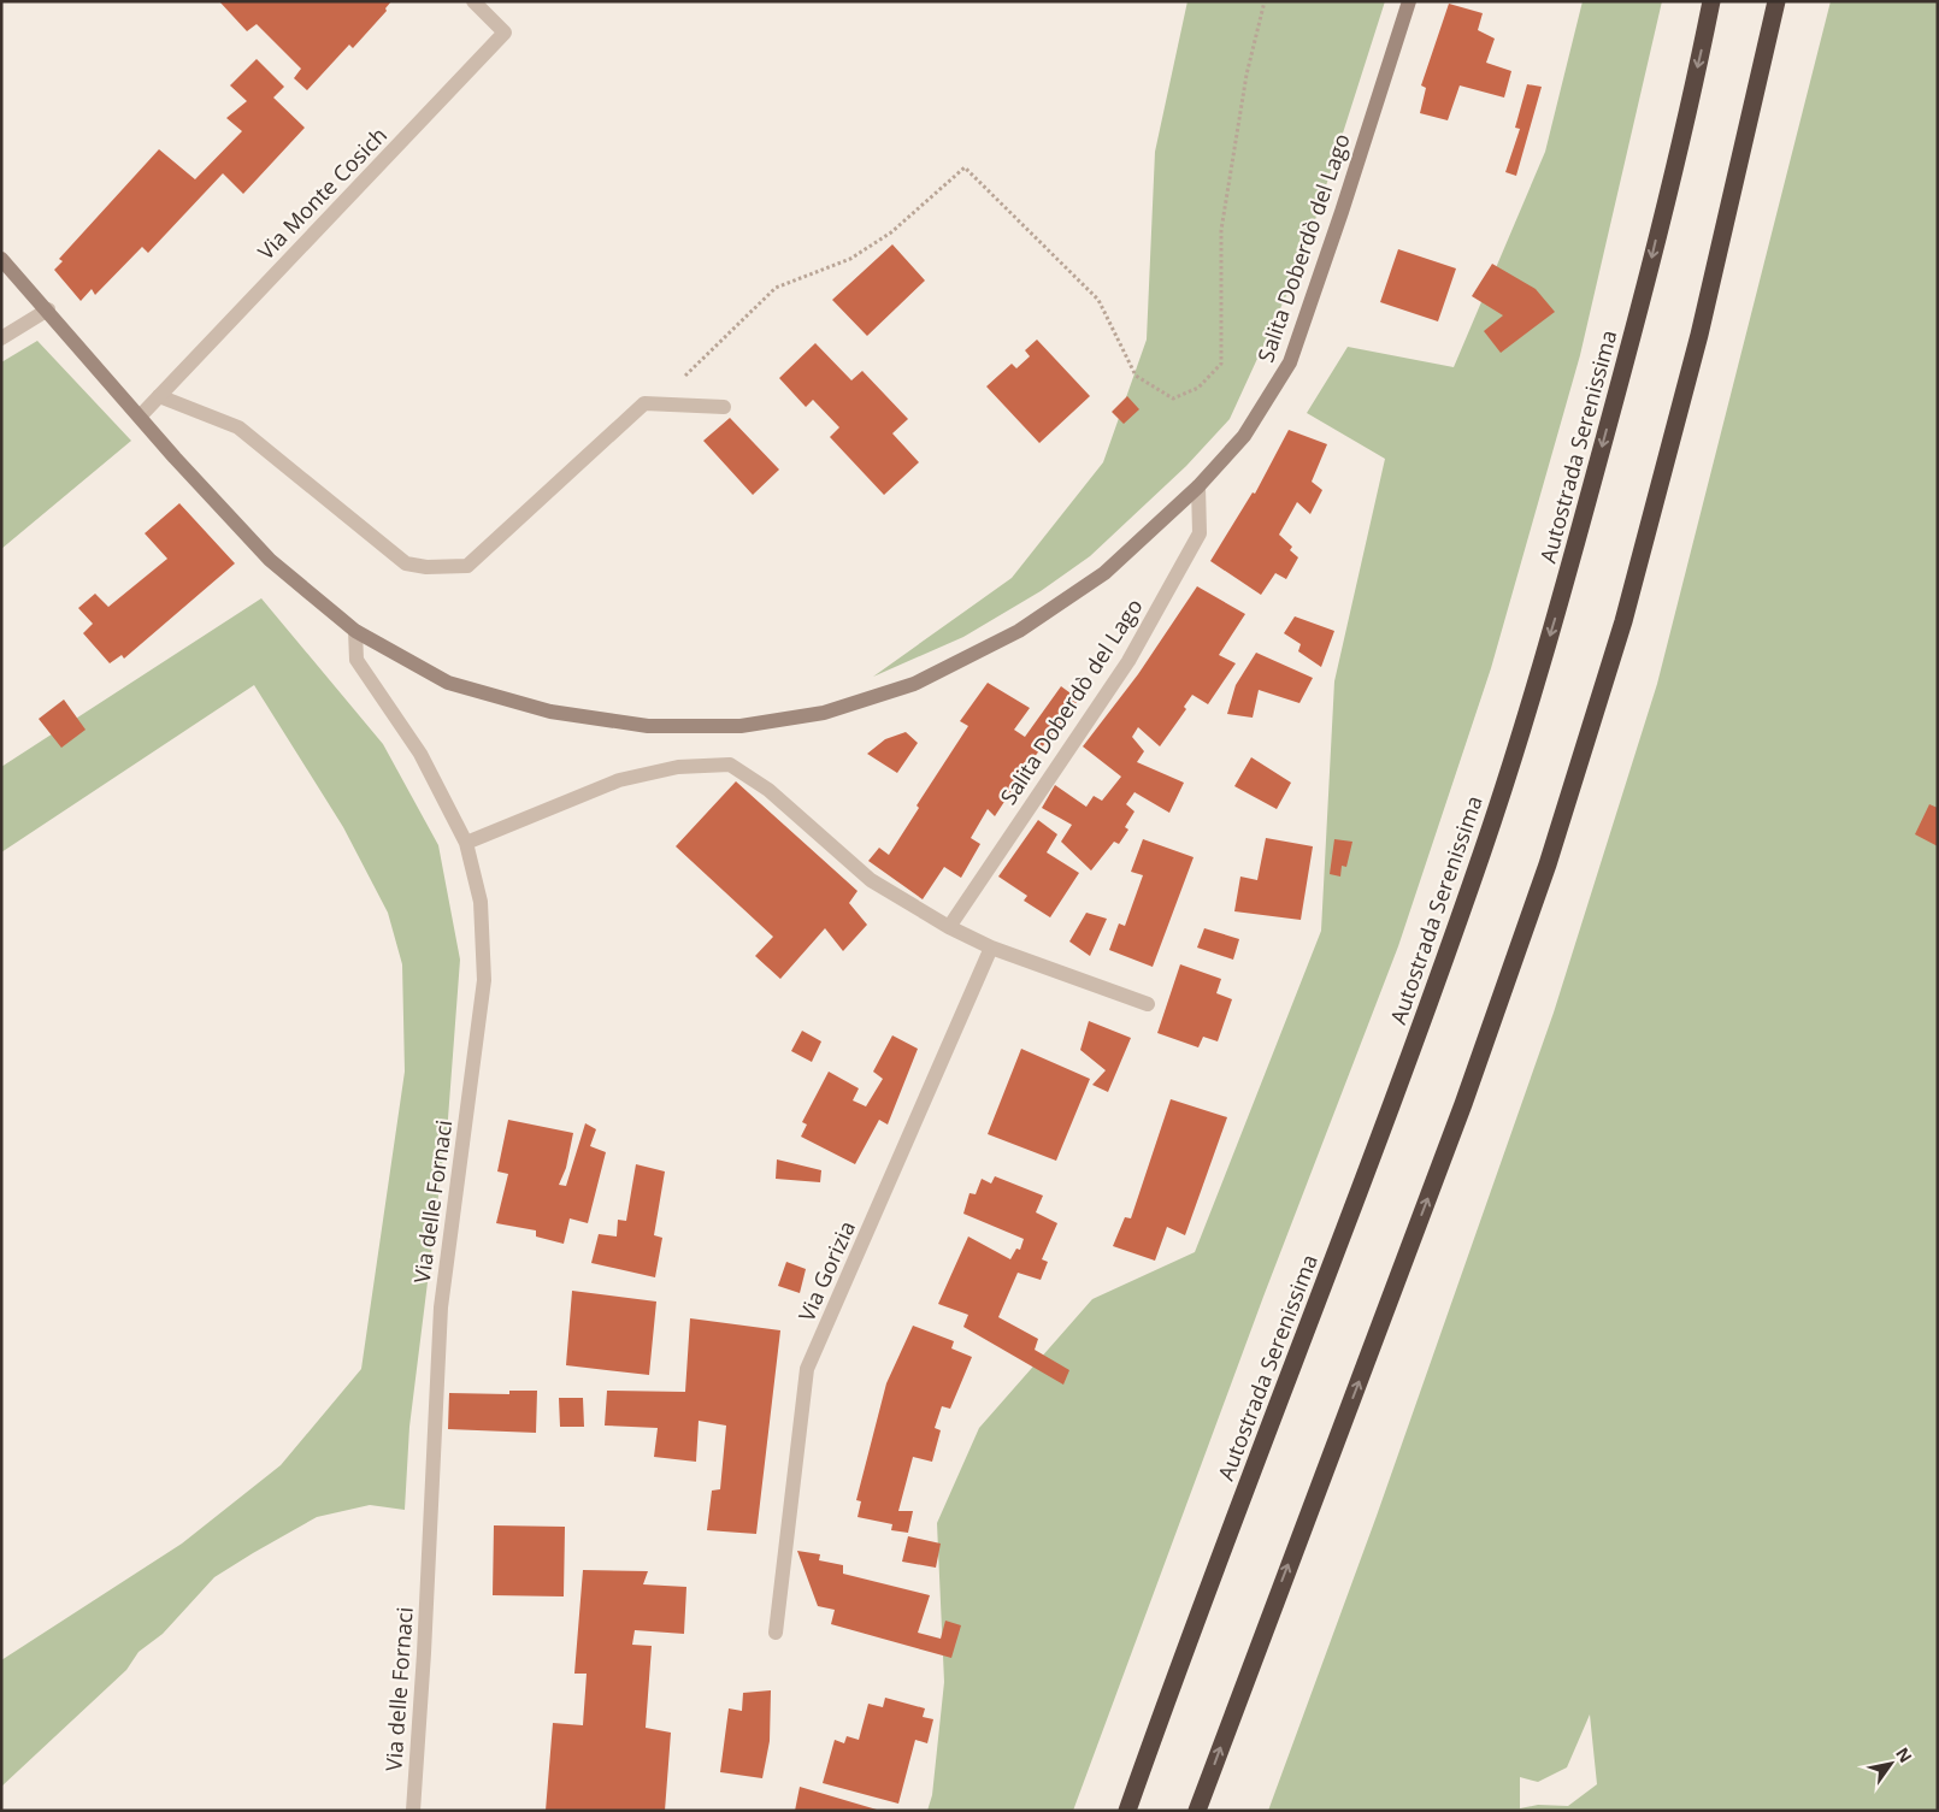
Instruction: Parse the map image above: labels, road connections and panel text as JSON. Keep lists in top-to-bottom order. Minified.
{"streets":{"highway":["Autostrada Serenissima"],"street":["Via Monte Cosich","Salita Doberdò del Lago","Via delle Fornaci","Via Gorizia"]},"crossings":[["Salita Doberdò del Lago","Via delle Fornaci"]],"north":"top right"}
